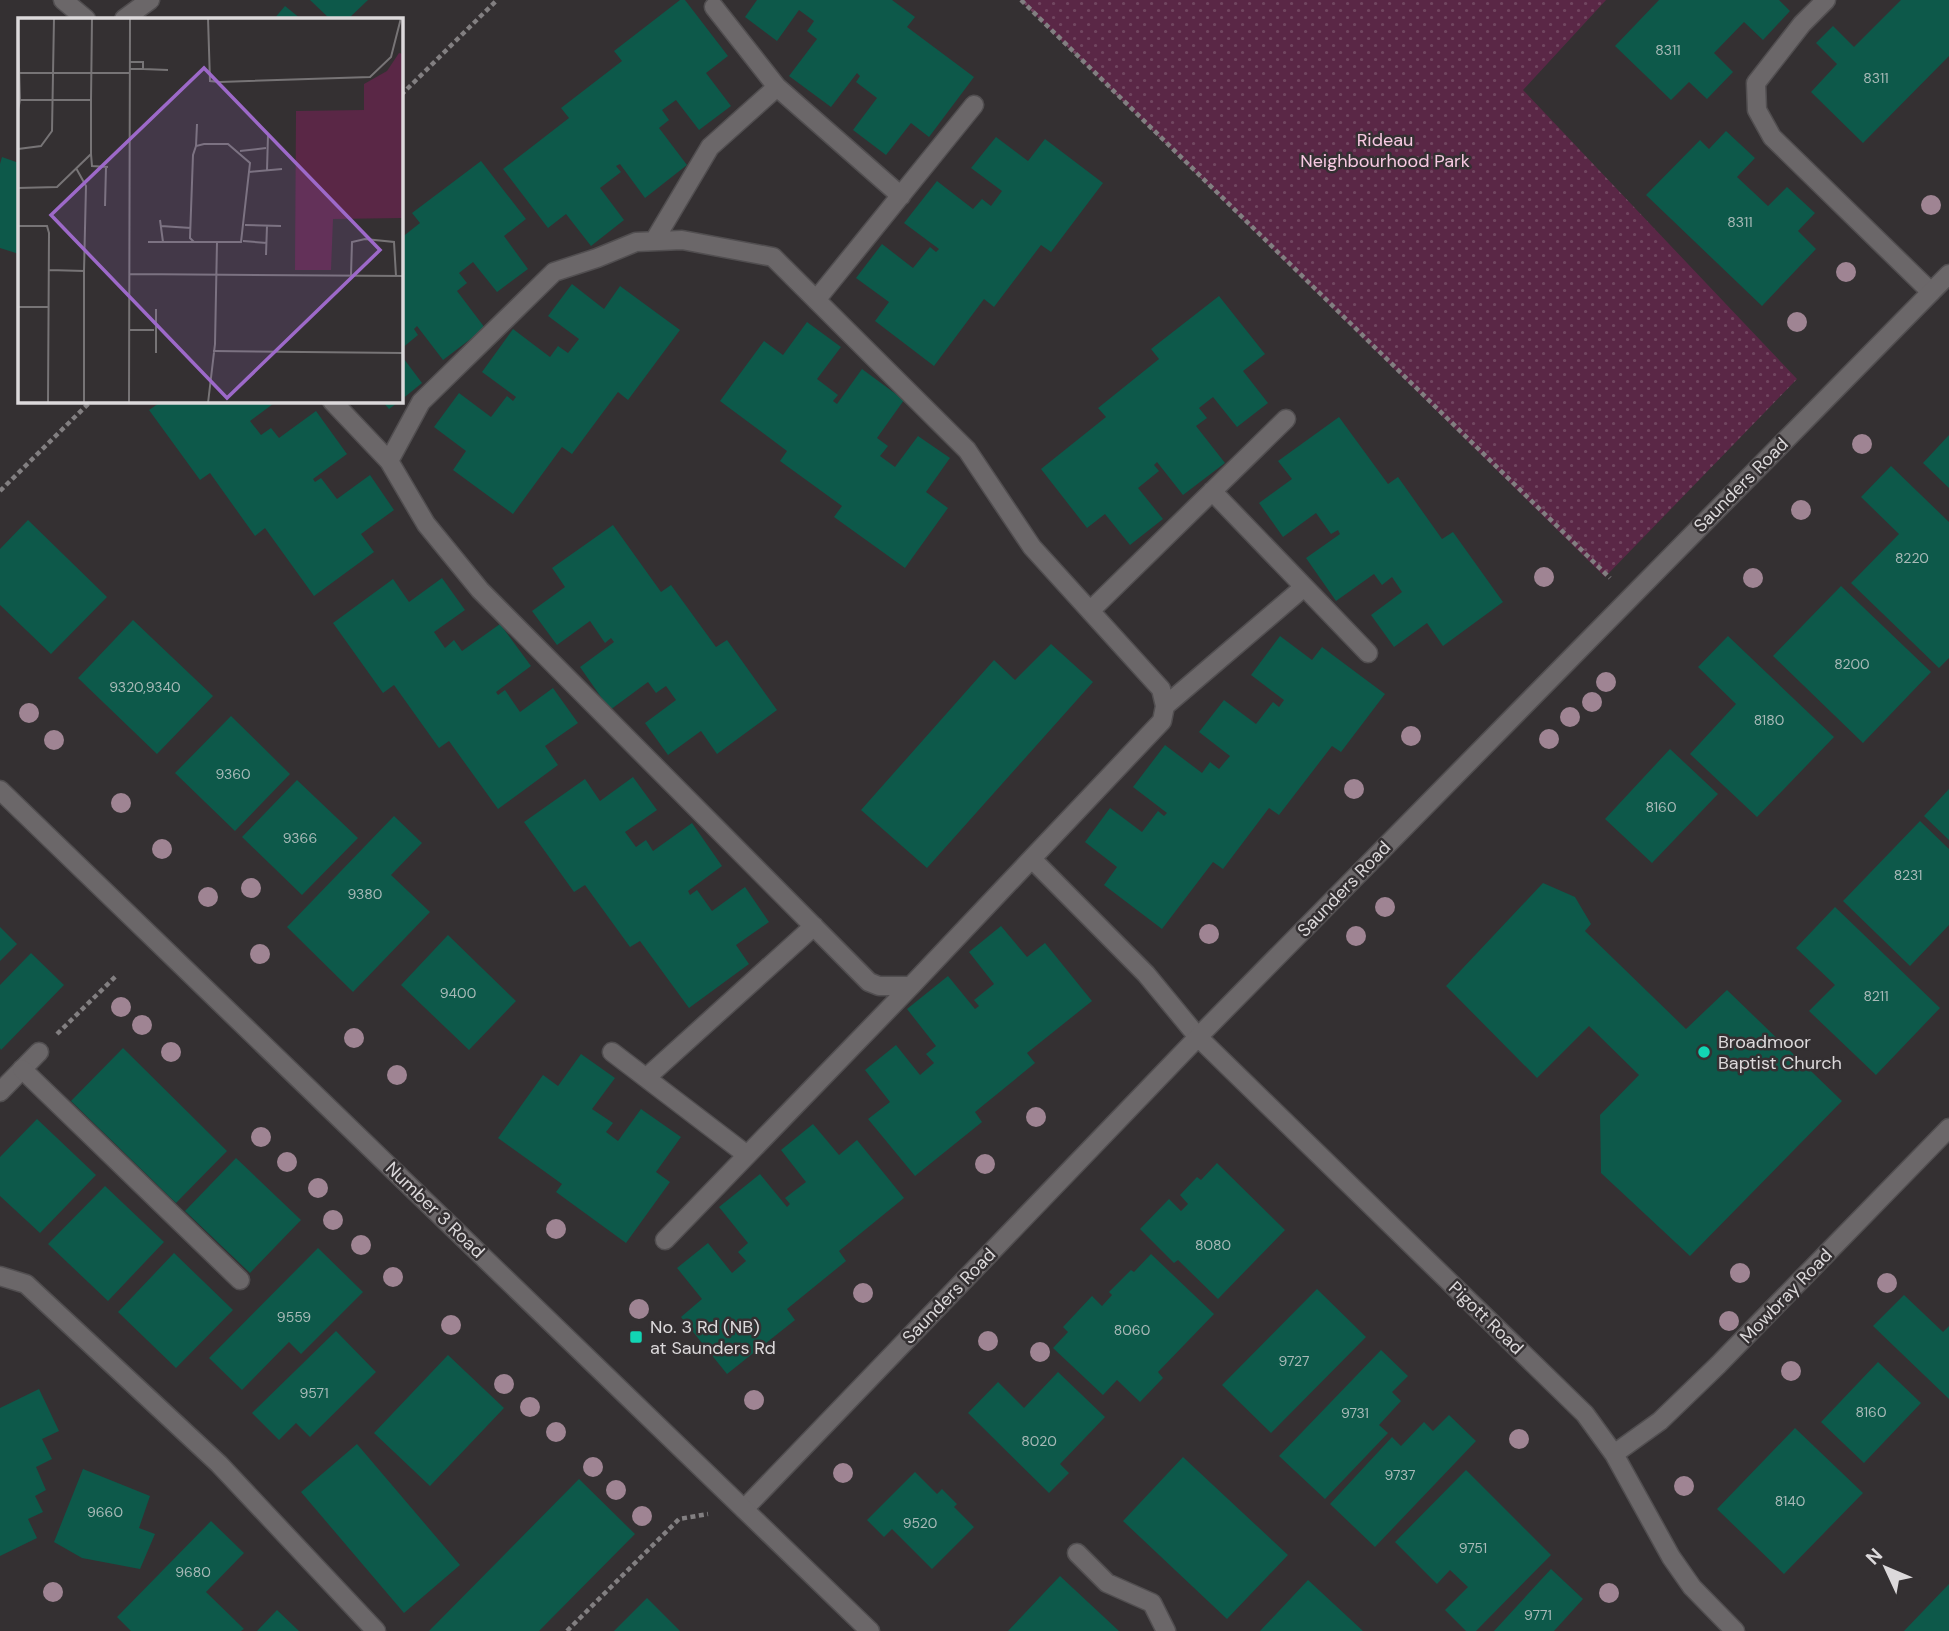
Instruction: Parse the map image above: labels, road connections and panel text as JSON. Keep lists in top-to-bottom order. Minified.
{"streets":{"street":["Saunders Road","Number 3 Road","Mowbray Road","Pigott Road"]},"crossings":[["Saunders Road","Number 3 Road"],["Saunders Road","Pigott Road"],["Mowbray Road","Pigott Road"]],"parks":["Rideau Neighbourhood Park"],"places":{"other":["Broadmoor Baptist Church"],"transit":["No. 3 Rd (NB) at Saunders Rd"]},"house_numbers":["8311","8311","8311","8220","8200","9320,9340","8180","9360","8160","9366","8231","9380","9400","8211","8080","9559","8060","9727","9571","8160","9731","8020","9737","8140","9660","9520","9751","9680","9771"],"north":"top left"}
